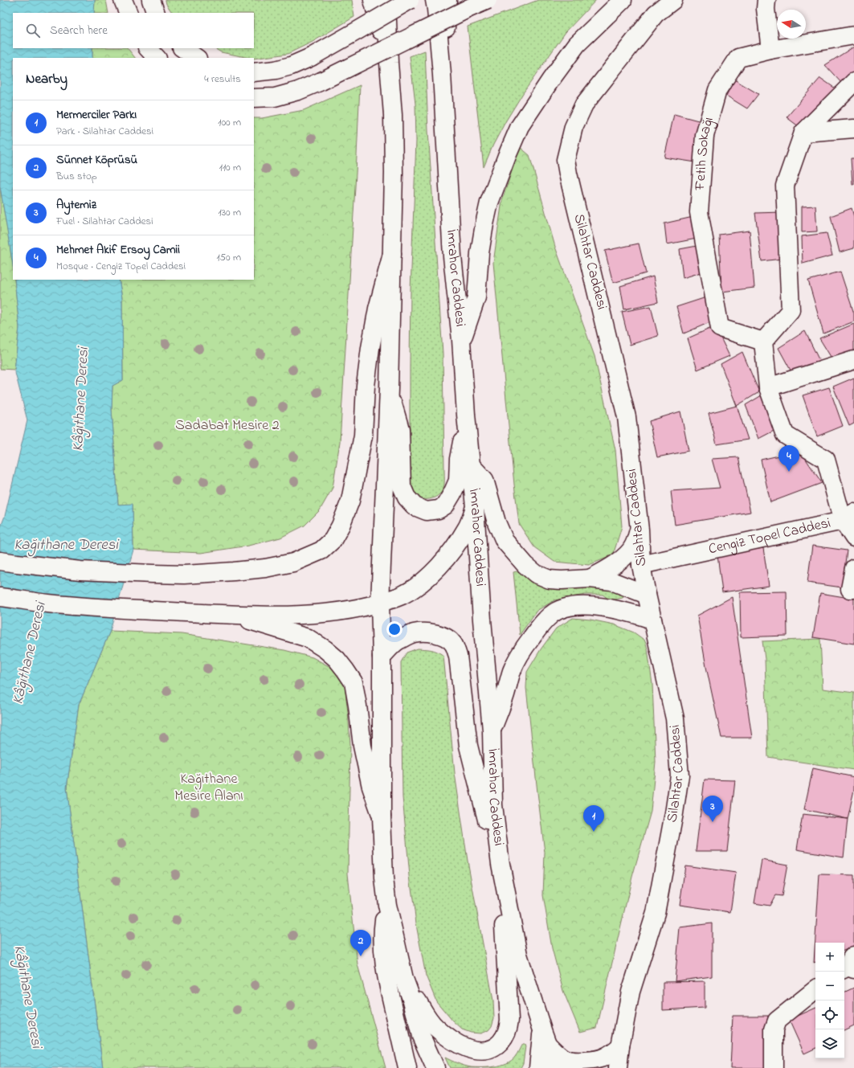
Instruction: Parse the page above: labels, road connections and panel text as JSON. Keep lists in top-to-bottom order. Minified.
{"streets":{"main road":["Fetih Sokağı","Silahtar Caddesi","İmrahor Caddesi","Cengiz Topel Caddesi"]},"crossings":[["Fetih Sokağı","Cengiz Topel Caddesi"],["Silahtar Caddesi","Cengiz Topel Caddesi"]],"water":["Kâğıthane Deresi","Kağıthane Deresi"],"parks":["Sadabat Mesire 2","Kağıthane Mesire Alanı"],"north":"left","page":{"search":"Search here","heading":["Nearby","4 results"],"list":[{"mark":"1","name":"Mermerciler Parkı","note":"Park · Silahtar Caddesi","value":"100 m"},{"mark":"2","name":"Sünnet Köprüsü","note":"Bus stop","value":"110 m"},{"mark":"3","name":"Aytemiz","note":"Fuel · Silahtar Caddesi","value":"130 m"},{"mark":"4","name":"Mehmet Akif Ersoy Camii","note":"Mosque · Cengiz Topel Caddesi","value":"150 m"}],"pins":["4","3","1","2"],"map_buttons":["+","−"]}}
